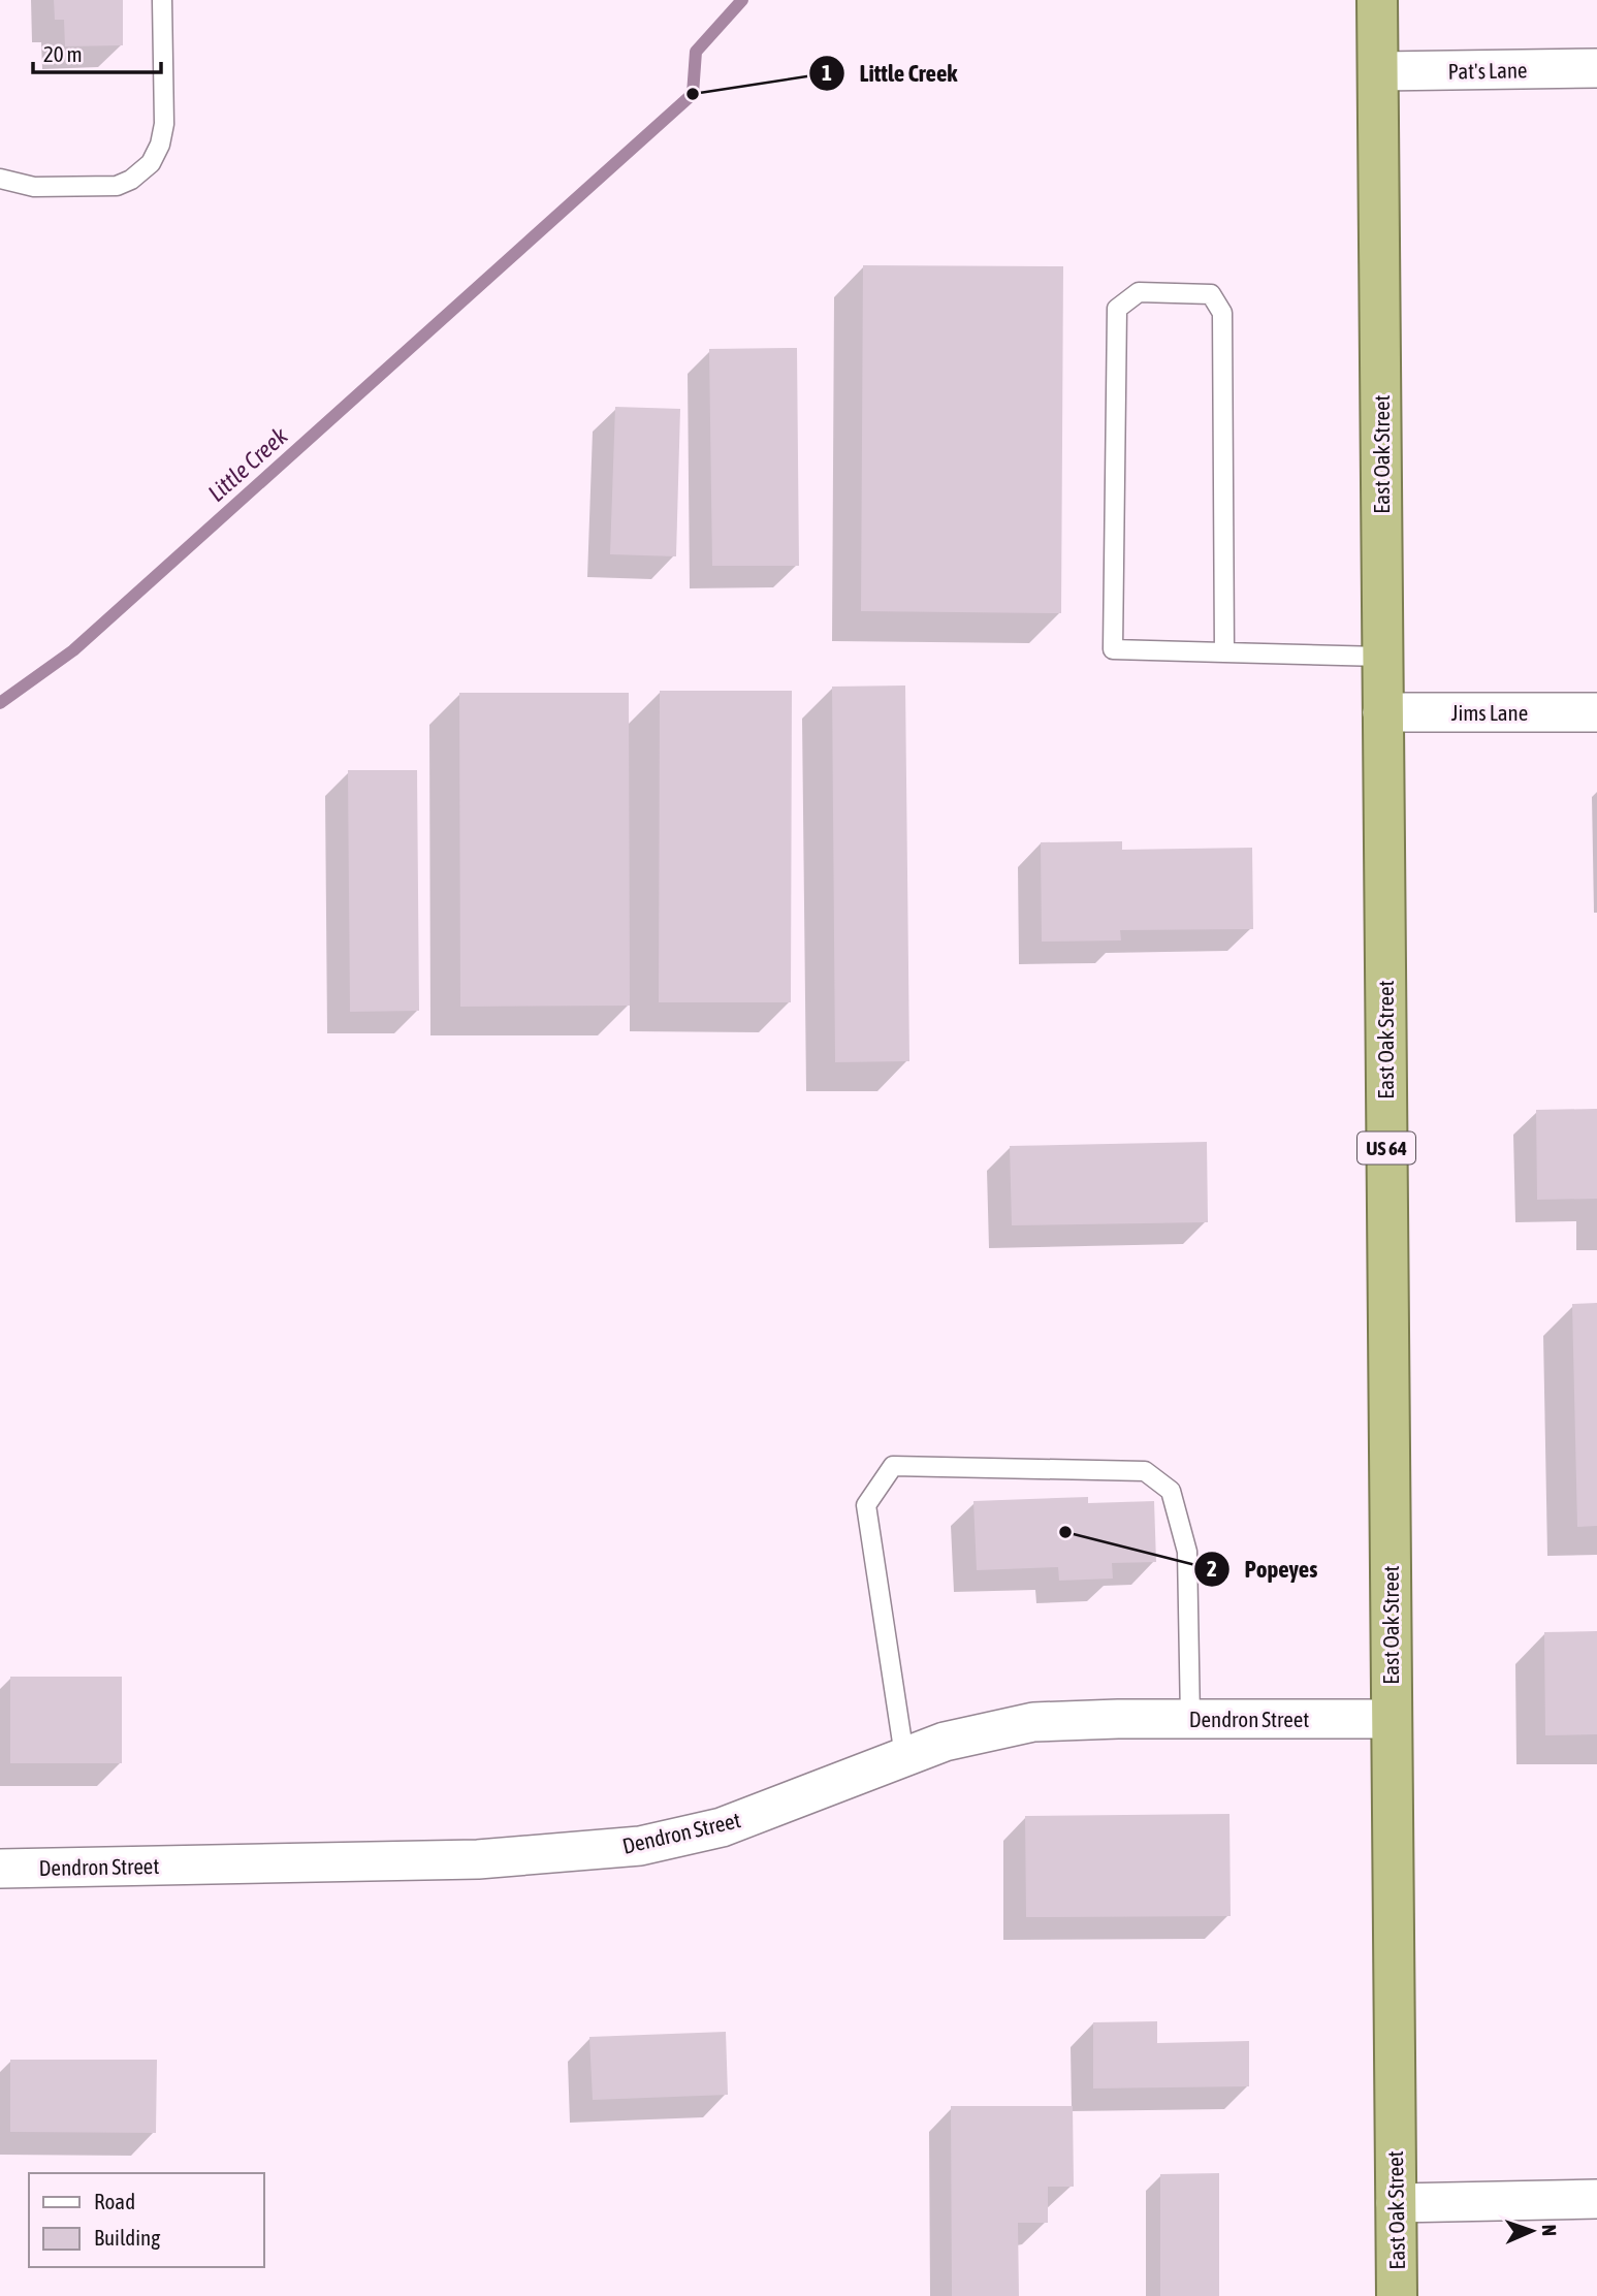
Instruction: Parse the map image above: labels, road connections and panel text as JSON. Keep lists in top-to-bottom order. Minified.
{"streets":{"highway":["East Oak Street","US 64"],"street":["Pat's Lane","Jims Lane","Dendron Street"]},"crossings":[["Pat's Lane","East Oak Street"],["East Oak Street","Jims Lane"],["East Oak Street","Dendron Street"]],"water":["Little Creek"],"places":["Little Creek","Popeyes"],"legend":["Road","Building"],"scale_bar":"20 m","north":"right"}
